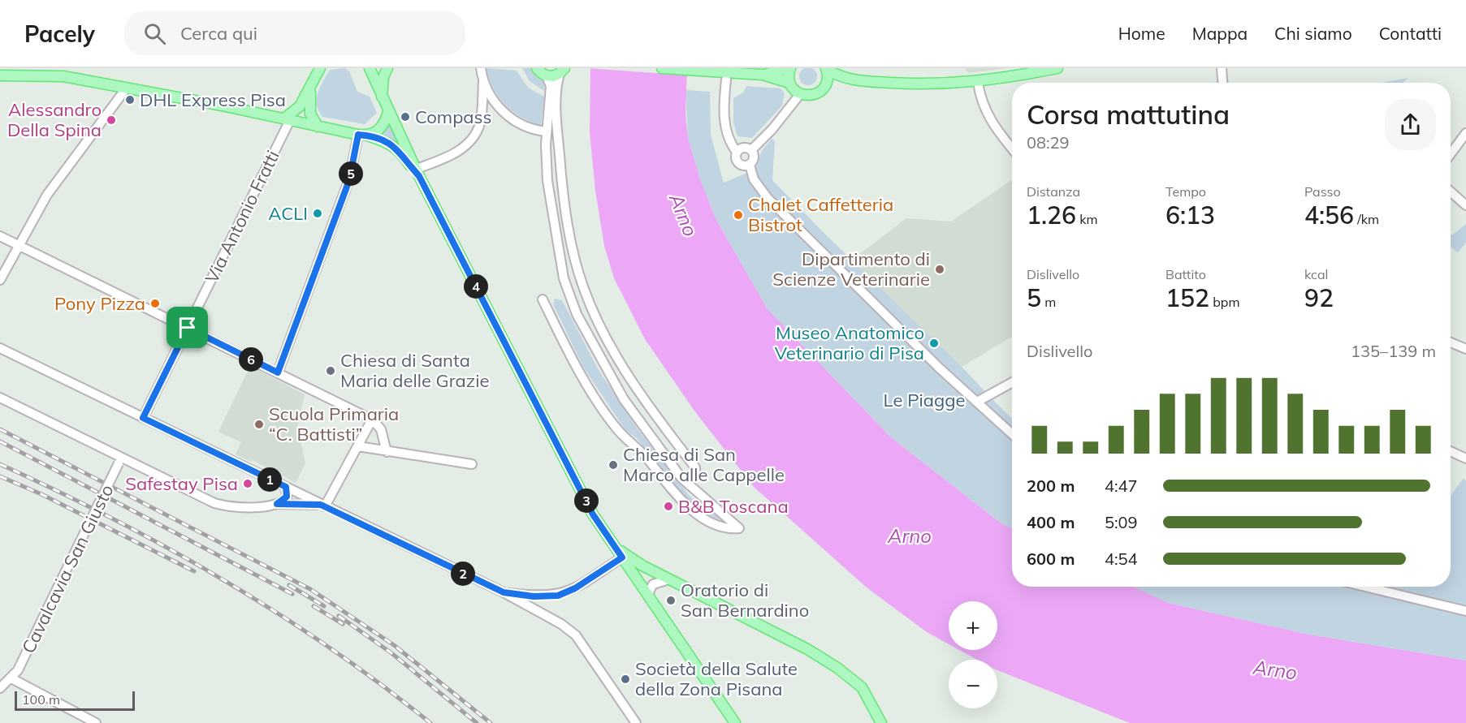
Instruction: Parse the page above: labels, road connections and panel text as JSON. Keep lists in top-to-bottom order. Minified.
{"streets":{"street":["Via Antonio Fratti","Cavalcavia San Giusto"]},"water":["Arno"],"parks":["Le Piagge"],"places":["DHL Express Pisa","Compass","Alessandro Della Spina","ACLI","Chalet Caffetteria Bistrot","Dipartimento di Scienze Veterinarie","Pony Pizza","Museo Anatomico Veterinario di Pisa","Chiesa di Santa Maria delle Grazie","Scuola Primaria “C. Battisti”","Chiesa di San Marco alle Cappelle","Safestay Pisa","B&B Toscana","Oratorio di San Bernardino","Società della Salute della Zona Pisana"],"scale_bar":"100 m","page":{"header":"Pacely","search":"Cerca qui","nav":["Home","Mappa","Chi siamo","Contatti"],"heading":["Corsa mattutina","08:29"],"pins":["5","4","6","1","3","2"],"stats":[["Distanza","1.26 km"],["Tempo","6:13"],["Passo","4:56 /km"],["Dislivello","5 m"],["Battito","152 bpm"],["kcal","92"]],"chart":["Dislivello","135–139 m"],"list":[{"name":"200 m","note":"4:47"},{"name":"400 m","note":"5:09"},{"name":"600 m","note":"4:54"}],"map_buttons":["+","−"],"scale":"100 m"}}
